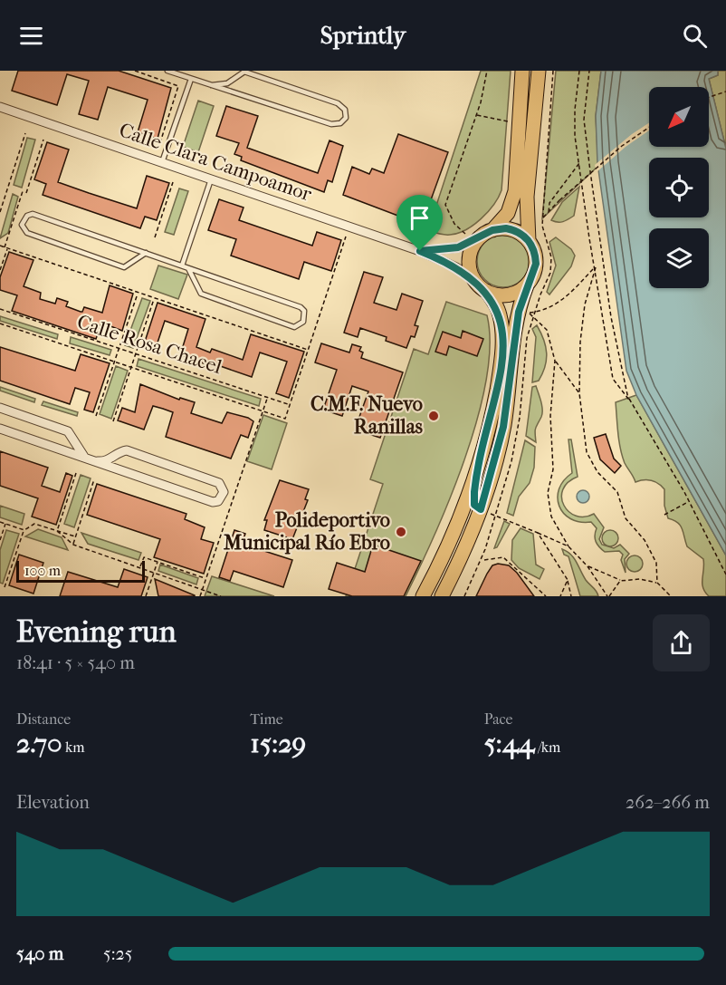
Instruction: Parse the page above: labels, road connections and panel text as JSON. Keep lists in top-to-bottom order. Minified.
{"streets":{"street":["Calle Clara Campoamor"],"path":["Calle Rosa Chacel"]},"places":["C.M.F. Nuevo Ranillas","Polideportivo Municipal Río Ebro"],"scale_bar":"100 m","north":"bottom left","page":{"header":"Sprintly","scale":"100 m","heading":["Evening run","18:41 · 5 × 540 m"],"stats":[["Distance","2.70 km"],["Time","15:29"],["Pace","5:44 /km"]],"chart":["Elevation","262–266 m"],"list":[{"name":"540 m","note":"5:25"}]}}
